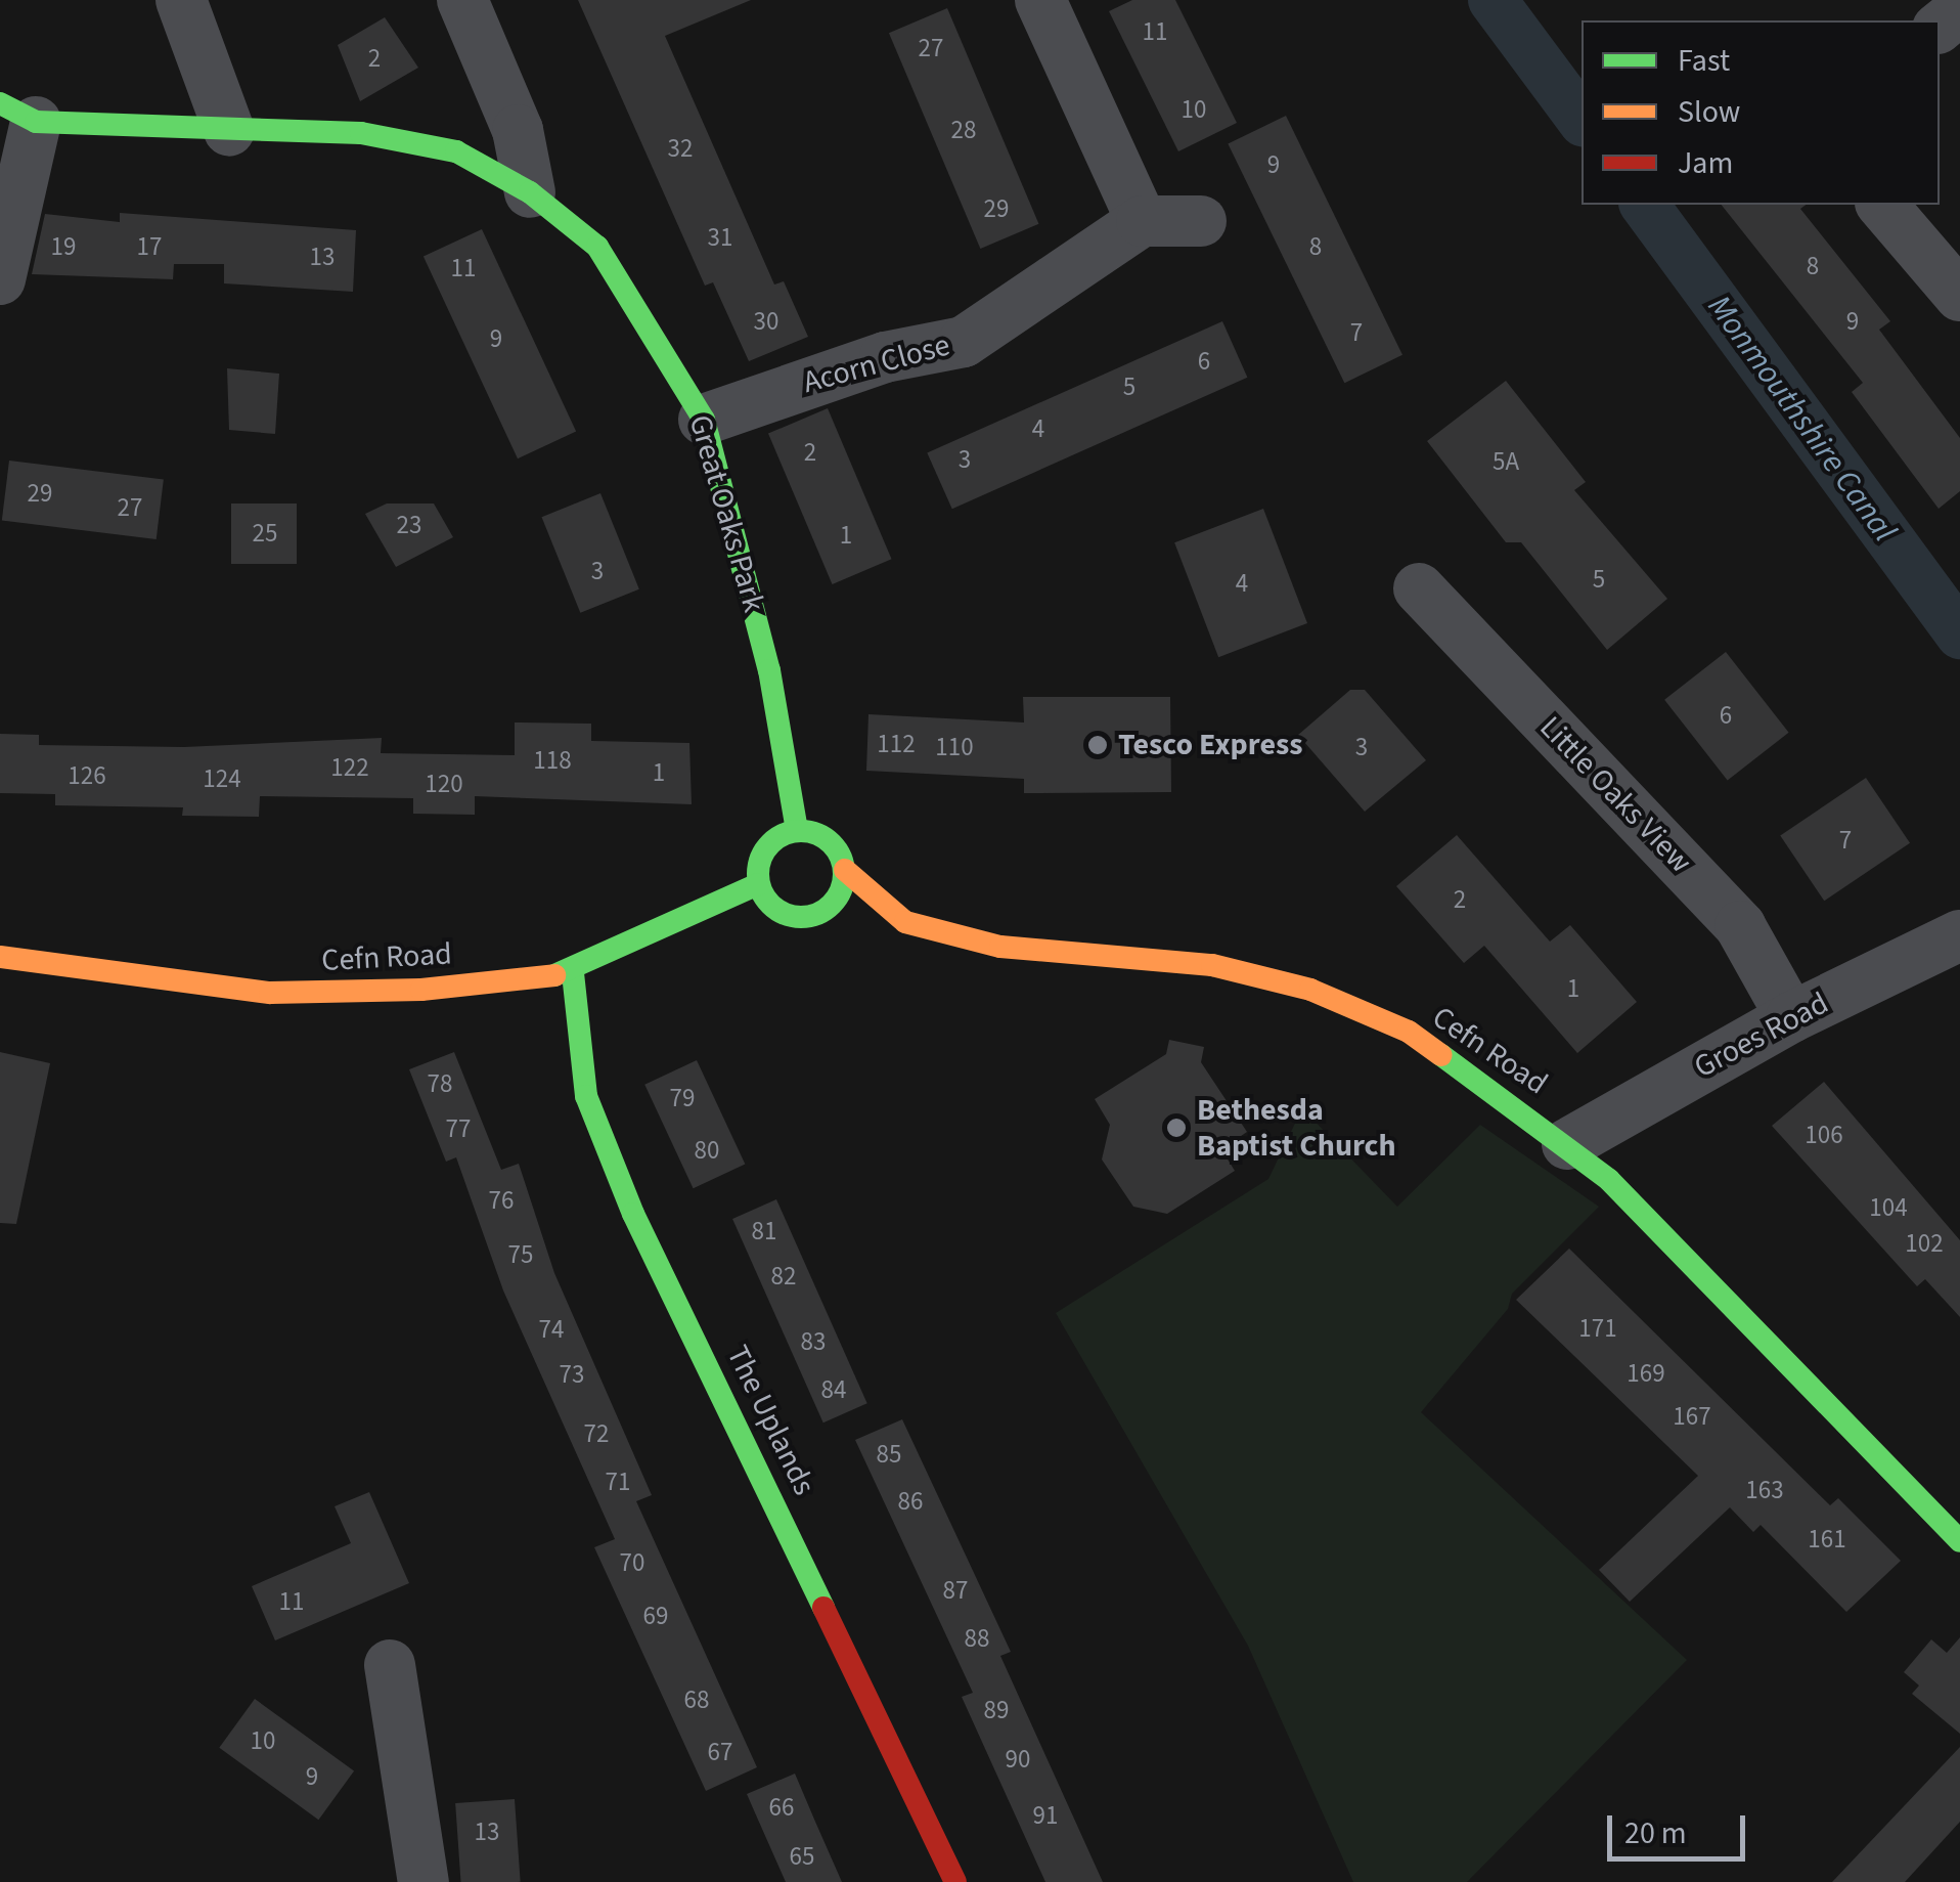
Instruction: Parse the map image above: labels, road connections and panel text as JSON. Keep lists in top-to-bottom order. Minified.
{"streets":{"main road":["Great Oaks Park","Cefn Road","The Uplands"],"street":["Acorn Close","Little Oaks View","Groes Road"]},"crossings":[["Acorn Close","Great Oaks Park"],["Great Oaks Park","Cefn Road"],["Little Oaks View","Groes Road"],["Cefn Road","Groes Road"],["Cefn Road","The Uplands"]],"water":["Monmouthshire Canal"],"places":["Tesco Express","Bethesda Baptist Church"],"house_numbers":["11","27","2","10","28","32","9","29","31","19","17","8","13","8","11","30","9","7","9","6","5","4","2","3","5A","29","27","23","25","1","3","5","4","6","112","110","3","118","122","1","126","124","120","7","2","1","78","79","77","106","80","76","104","81","102","75","82","171","74","83","169","73","84","167","72","85","71","163","86","161","70","87","11","69","88","68","89","10","67","90","9","66","91","13","65"],"legend":["Fast","Slow","Jam"],"scale_bar":"20 m"}
